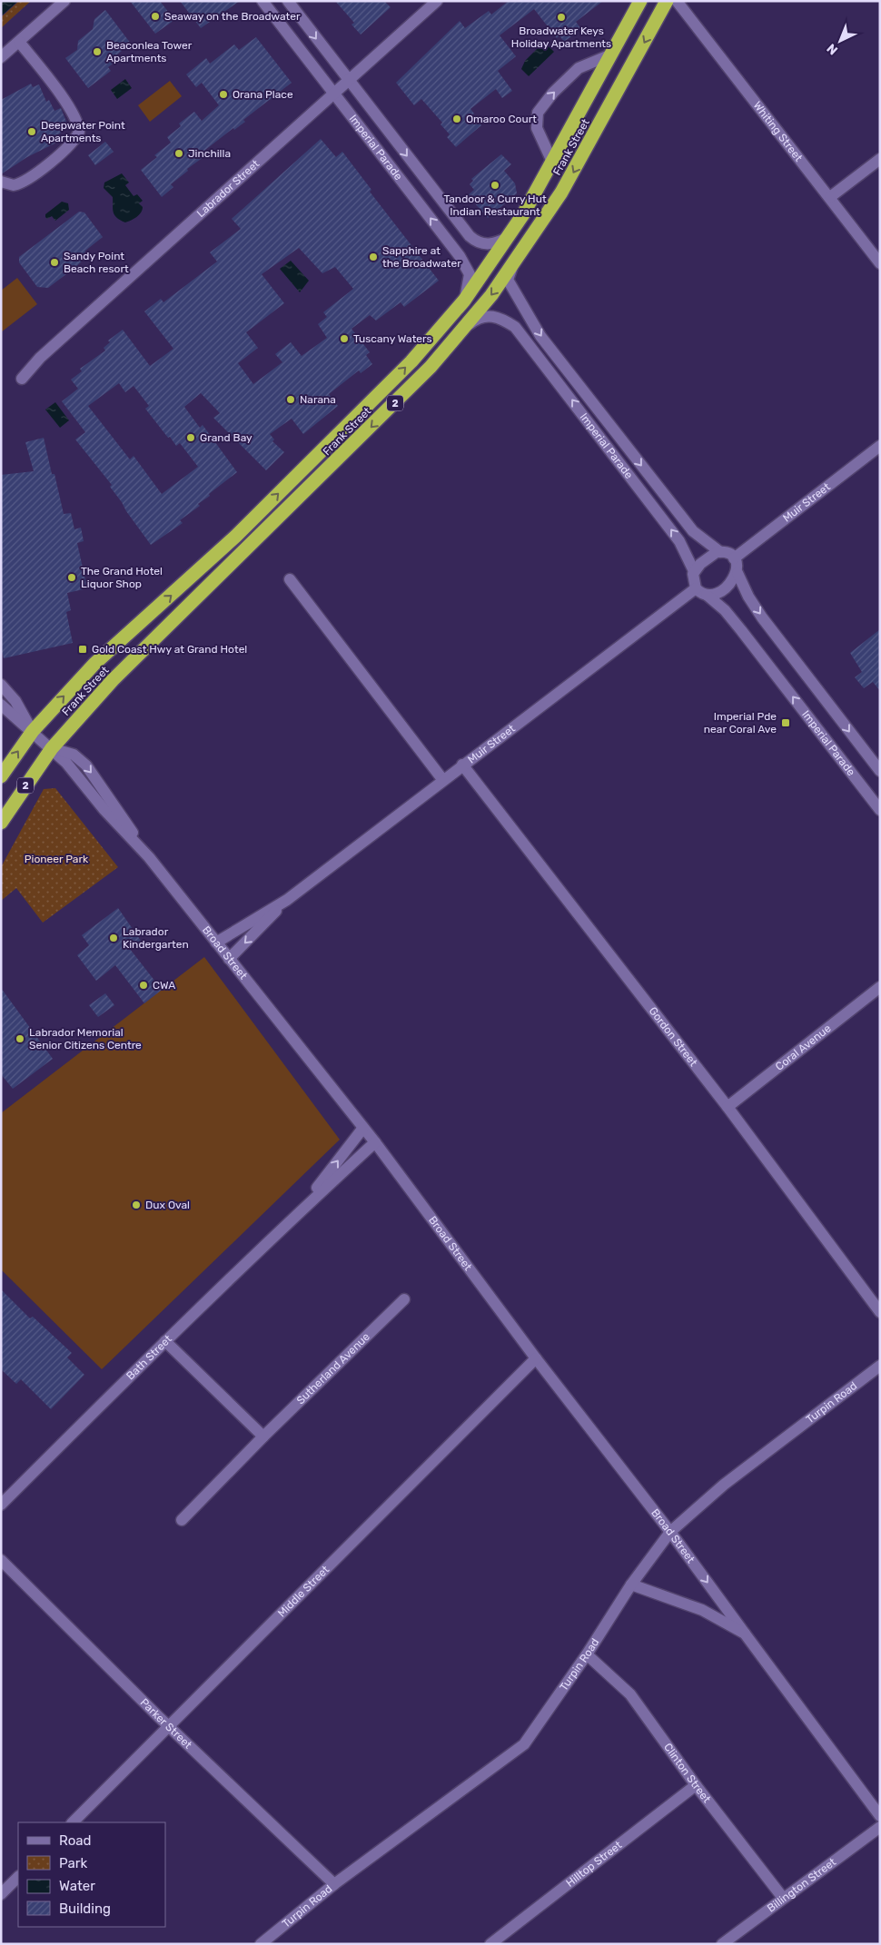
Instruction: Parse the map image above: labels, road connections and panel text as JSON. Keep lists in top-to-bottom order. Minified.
{"streets":{"highway":["Frank Street","2"],"street":["Whiting Street","Imperial Parade","Labrador Street","Muir Street","Broad Street","Gordon Street","Coral Avenue","Bath Street","Sutherland Avenue","Turpin Road","Middle Street","Parker Street","Clinton Street","Hilltop Street","Billington Street"]},"crossings":[["Frank Street","Imperial Parade"],["Frank Street","2"],["Frank Street","Broad Street"],["Imperial Parade","Labrador Street"],["Imperial Parade","Muir Street"],["2","Broad Street"],["Muir Street","Broad Street"],["Muir Street","Gordon Street"],["Broad Street","Bath Street"],["Broad Street","Turpin Road"],["Broad Street","Middle Street"],["Gordon Street","Coral Avenue"],["Turpin Road","Parker Street"],["Turpin Road","Clinton Street"],["Middle Street","Parker Street"],["Clinton Street","Hilltop Street"],["Clinton Street","Billington Street"]],"parks":["Pioneer Park"],"places":{"other":["Seaway on the Broadwater","Broadwater Keys Holiday Apartments","Beaconlea Tower Apartments","Orana Place","Omaroo Court","Deepwater Point Apartments","Jinchilla","Tandoor & Curry Hut Indian Restaurant","Sapphire at the Broadwater","Sandy Point Beach resort","Tuscany Waters","Narana","Grand Bay","The Grand Hotel Liquor Shop","Labrador Kindergarten","CWA","Labrador Memorial Senior Citizens Centre","Dux Oval"],"transit":["Gold Coast Hwy at Grand Hotel","Imperial Pde near Coral Ave"]},"legend":["Road","Park","Water","Building"],"north":"bottom left"}
